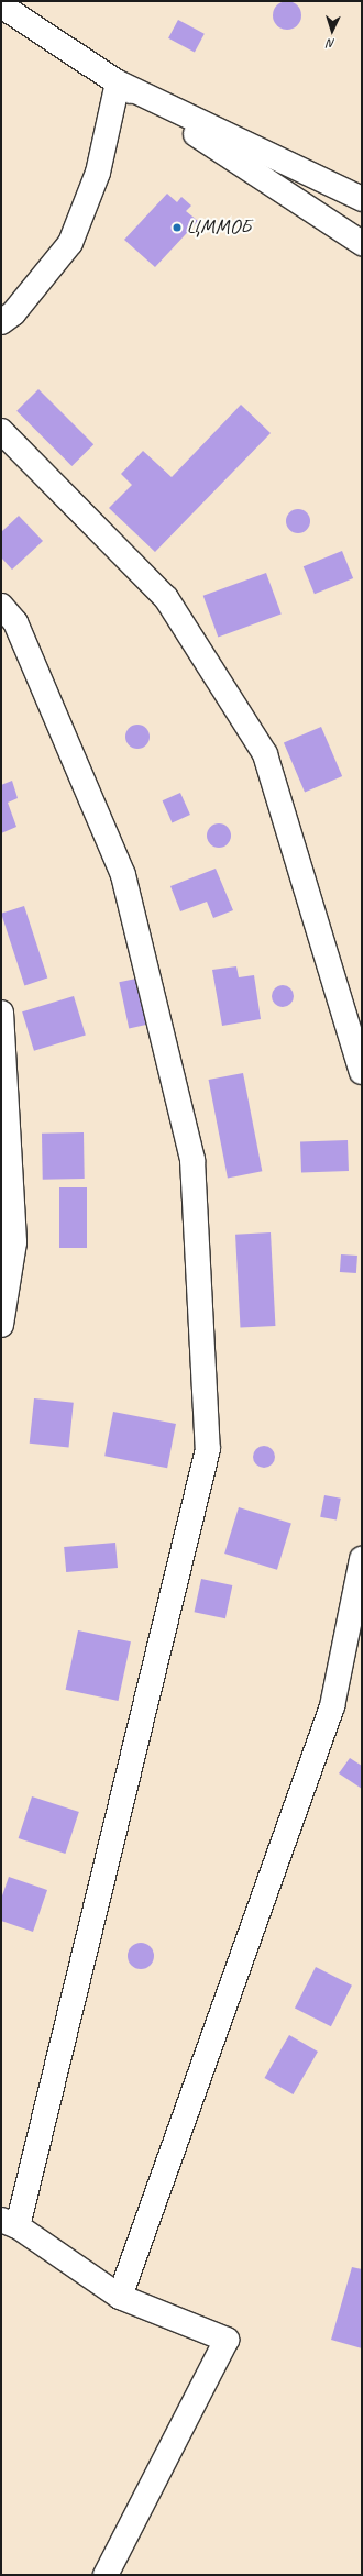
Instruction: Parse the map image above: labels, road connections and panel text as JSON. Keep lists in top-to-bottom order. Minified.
{"places":["ЦММОБ"],"north":"bottom"}
